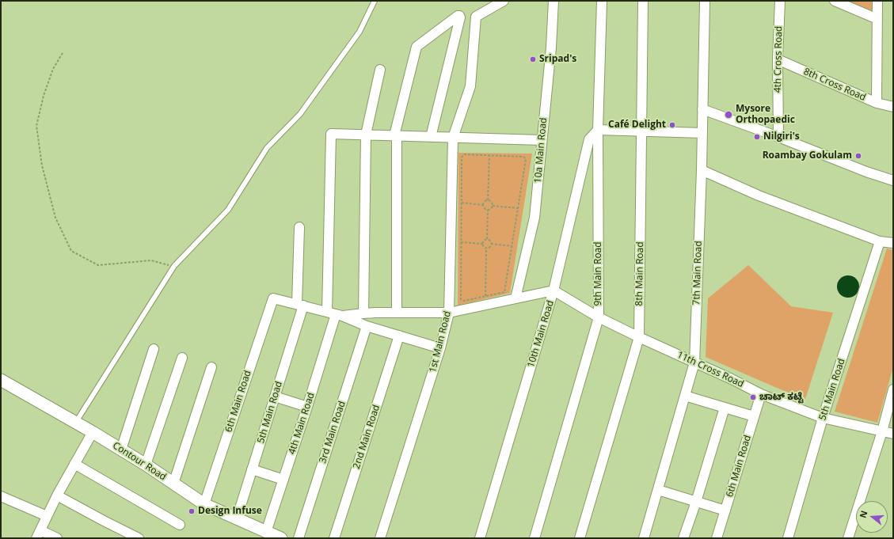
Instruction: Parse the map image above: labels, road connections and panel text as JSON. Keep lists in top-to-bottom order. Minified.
{"streets":{"street":["4th Cross Road","8th Cross Road","10a Main Road","7th Main Road","9th Main Road","8th Main Road","10th Main Road","1st Main Road","11th Cross Road","5th Main Road","6th Main Road","4th Main Road","3rd Main Road","2nd Main Road","Contour Road"]},"crossings":[["4th Cross Road","8th Cross Road"],["7th Main Road","11th Cross Road"],["9th Main Road","10th Main Road"],["9th Main Road","11th Cross Road"],["8th Main Road","11th Cross Road"],["10th Main Road","11th Cross Road"],["11th Cross Road","5th Main Road"],["11th Cross Road","6th Main Road"],["5th Main Road","6th Main Road"],["5th Main Road","Contour Road"],["6th Main Road","Contour Road"],["4th Main Road","Contour Road"]],"places":["Sripad's","Mysore Orthopaedic","Café Delight","Nilgiri's","Roambay Gokulam","ಚಾಟ್ ಕಟ್ಟೆ","Design Infuse"],"north":"left"}
